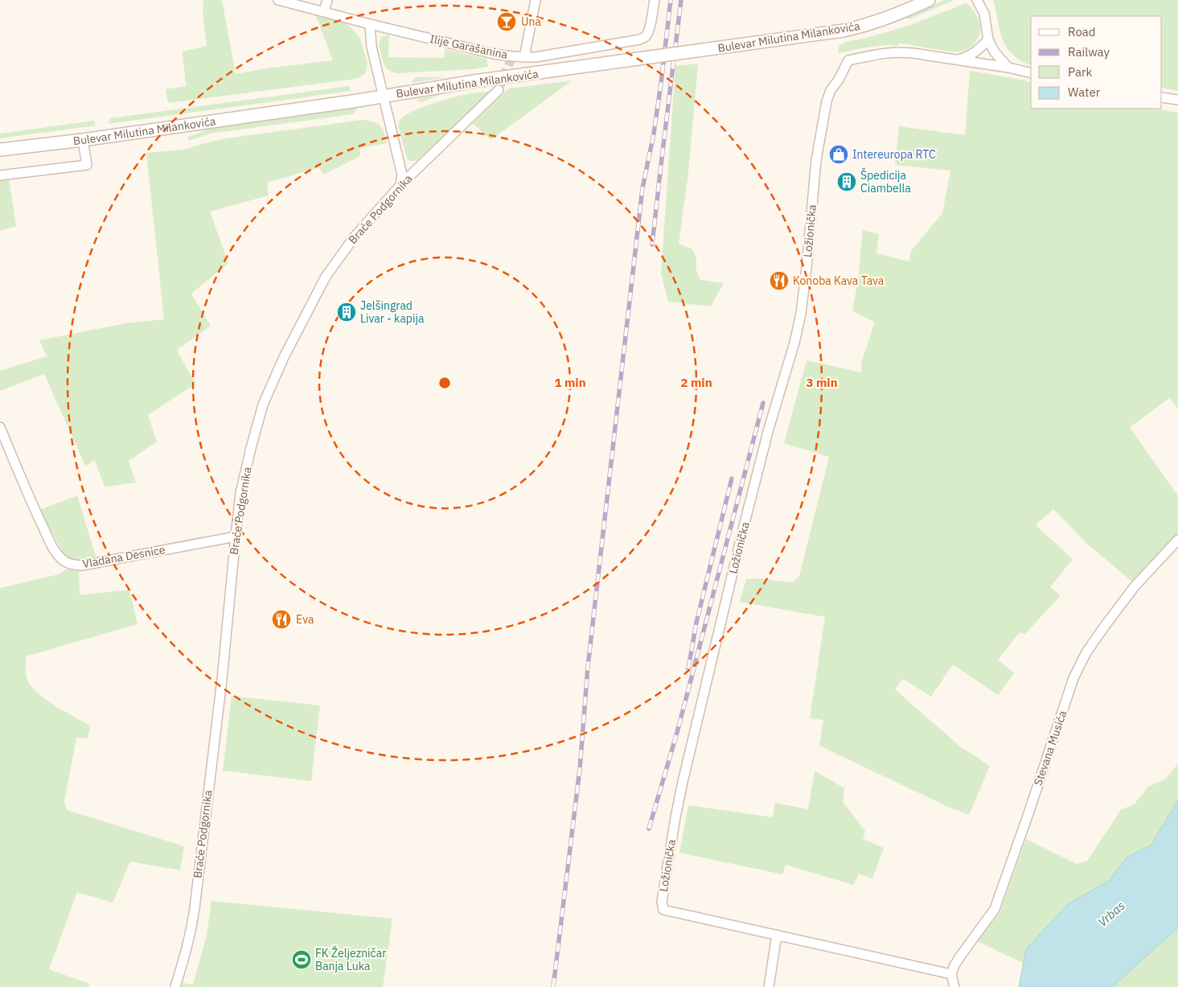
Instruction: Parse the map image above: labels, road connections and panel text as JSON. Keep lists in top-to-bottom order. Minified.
{"streets":{"street":["Bulevar Milutina Milankovića","Ilije Garašanina","Braće Podgornika","Ložionička","Vladana Desnice","Stevana Musića"]},"crossings":[["Braće Podgornika","Vladana Desnice"],["Ložionička","Stevana Musića"]],"water":["Vrbas"],"places":{"bar":["Una"],"shop":["Intereuropa RTC"],"building":["Špedicija Ciambella","Jelšingrad Livar - kapija"],"restaurant":["Konoba Kava Tava","Eva"],"sports":["FK Željezničar Banja Luka"]},"legend":["Road","Railway","Park","Water"],"rings":["1 min","2 min","3 min"]}
